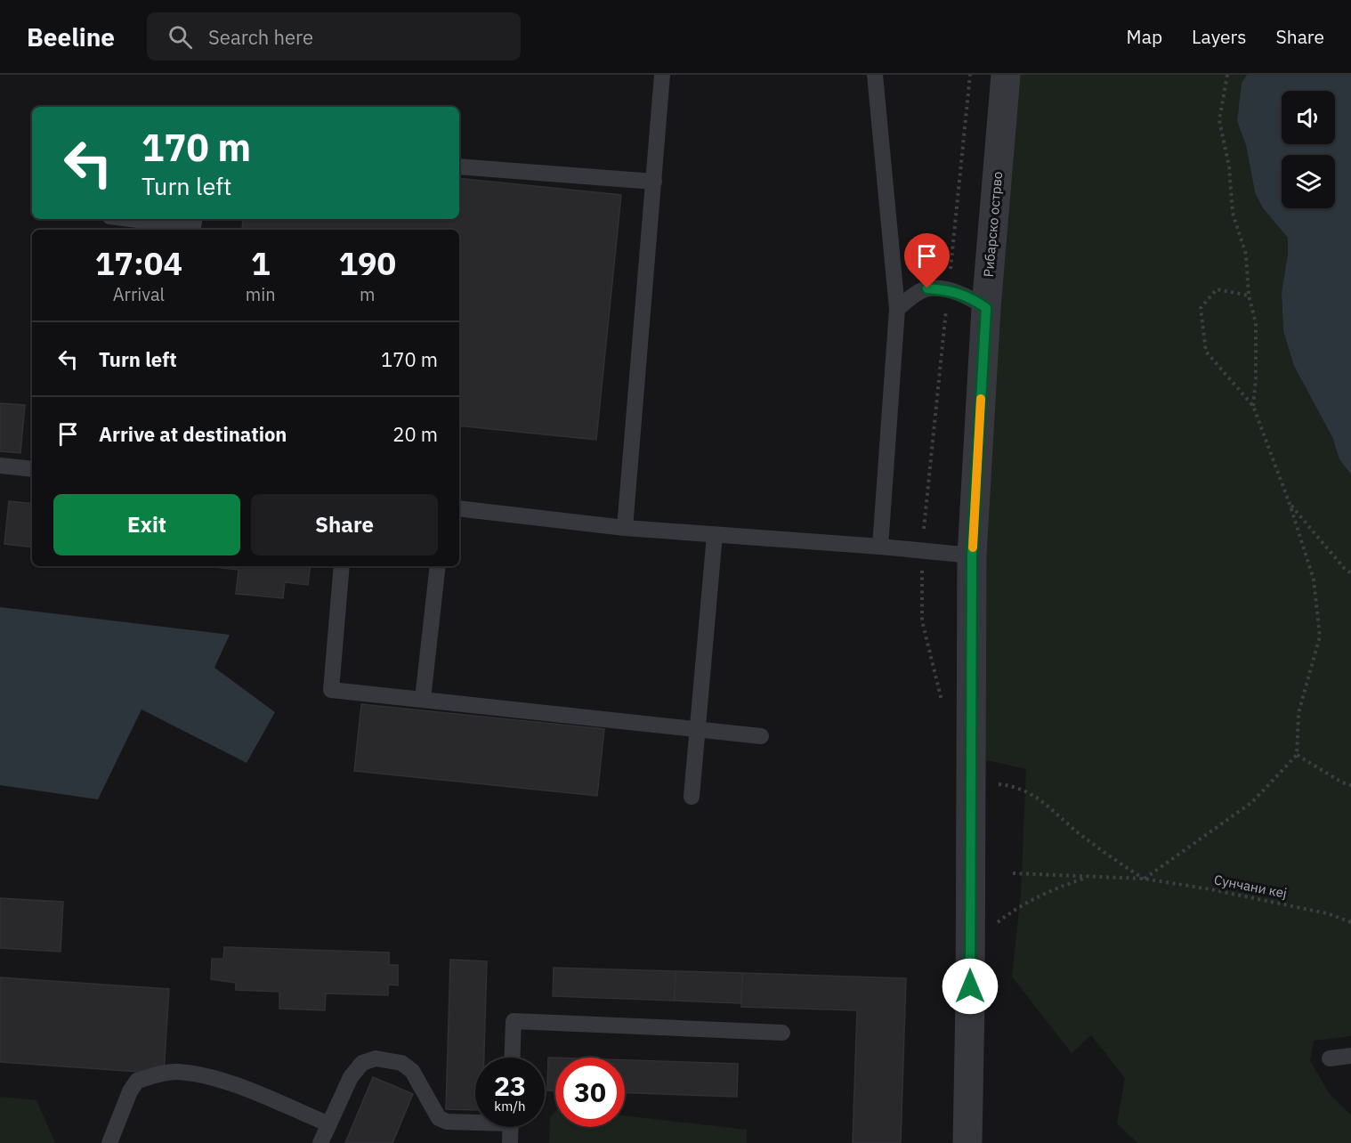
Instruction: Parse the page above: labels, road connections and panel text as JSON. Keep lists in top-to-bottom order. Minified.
{"streets":{"street":["Рибарско острво"],"path":["Сунчани кеј"]},"page":{"header":"Beeline","search":"Search here","nav":["Map","Layers","Share"],"turn":["170 m","Turn left"],"eta":["17:04","Arrival","1","min","190","m"],"list":[{"name":"Turn left","value":"170 m"},{"name":"Arrive at destination","value":"20 m"}],"buttons":["Exit","Share"],"speed":"23 km/h","limit":"30"}}
